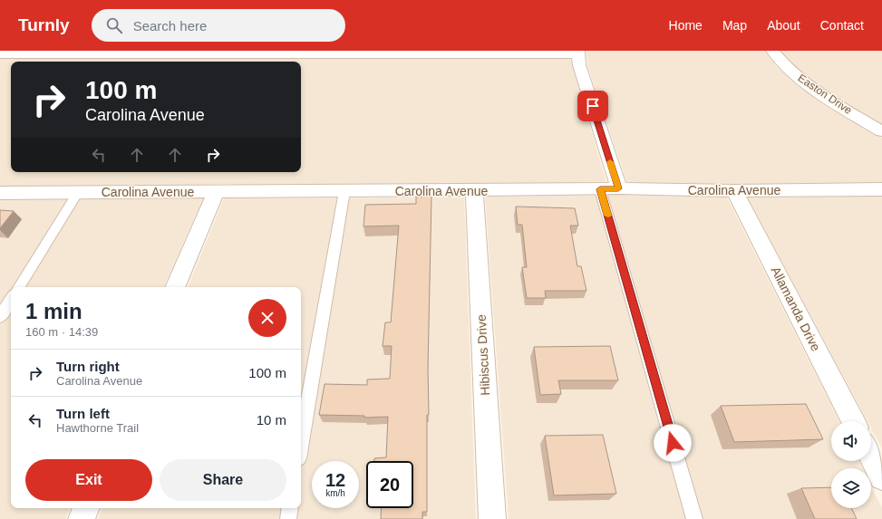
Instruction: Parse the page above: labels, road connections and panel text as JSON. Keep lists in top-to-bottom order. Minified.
{"streets":{"street":["Easton Drive","Carolina Avenue","Allamanda Drive","Hibiscus Drive"]},"crossings":[["Carolina Avenue","Allamanda Drive"],["Carolina Avenue","Hibiscus Drive"]],"page":{"header":"Turnly","search":"Search here","nav":["Home","Map","About","Contact"],"turn":["100 m","Carolina Avenue"],"heading":["1 min","160 m · 14:39"],"list":[{"name":"Turn right","note":"Carolina Avenue","value":"100 m"},{"name":"Turn left","note":"Hawthorne Trail","value":"10 m"}],"buttons":["Exit","Share"],"speed":"12 km/h","limit":"20"}}
